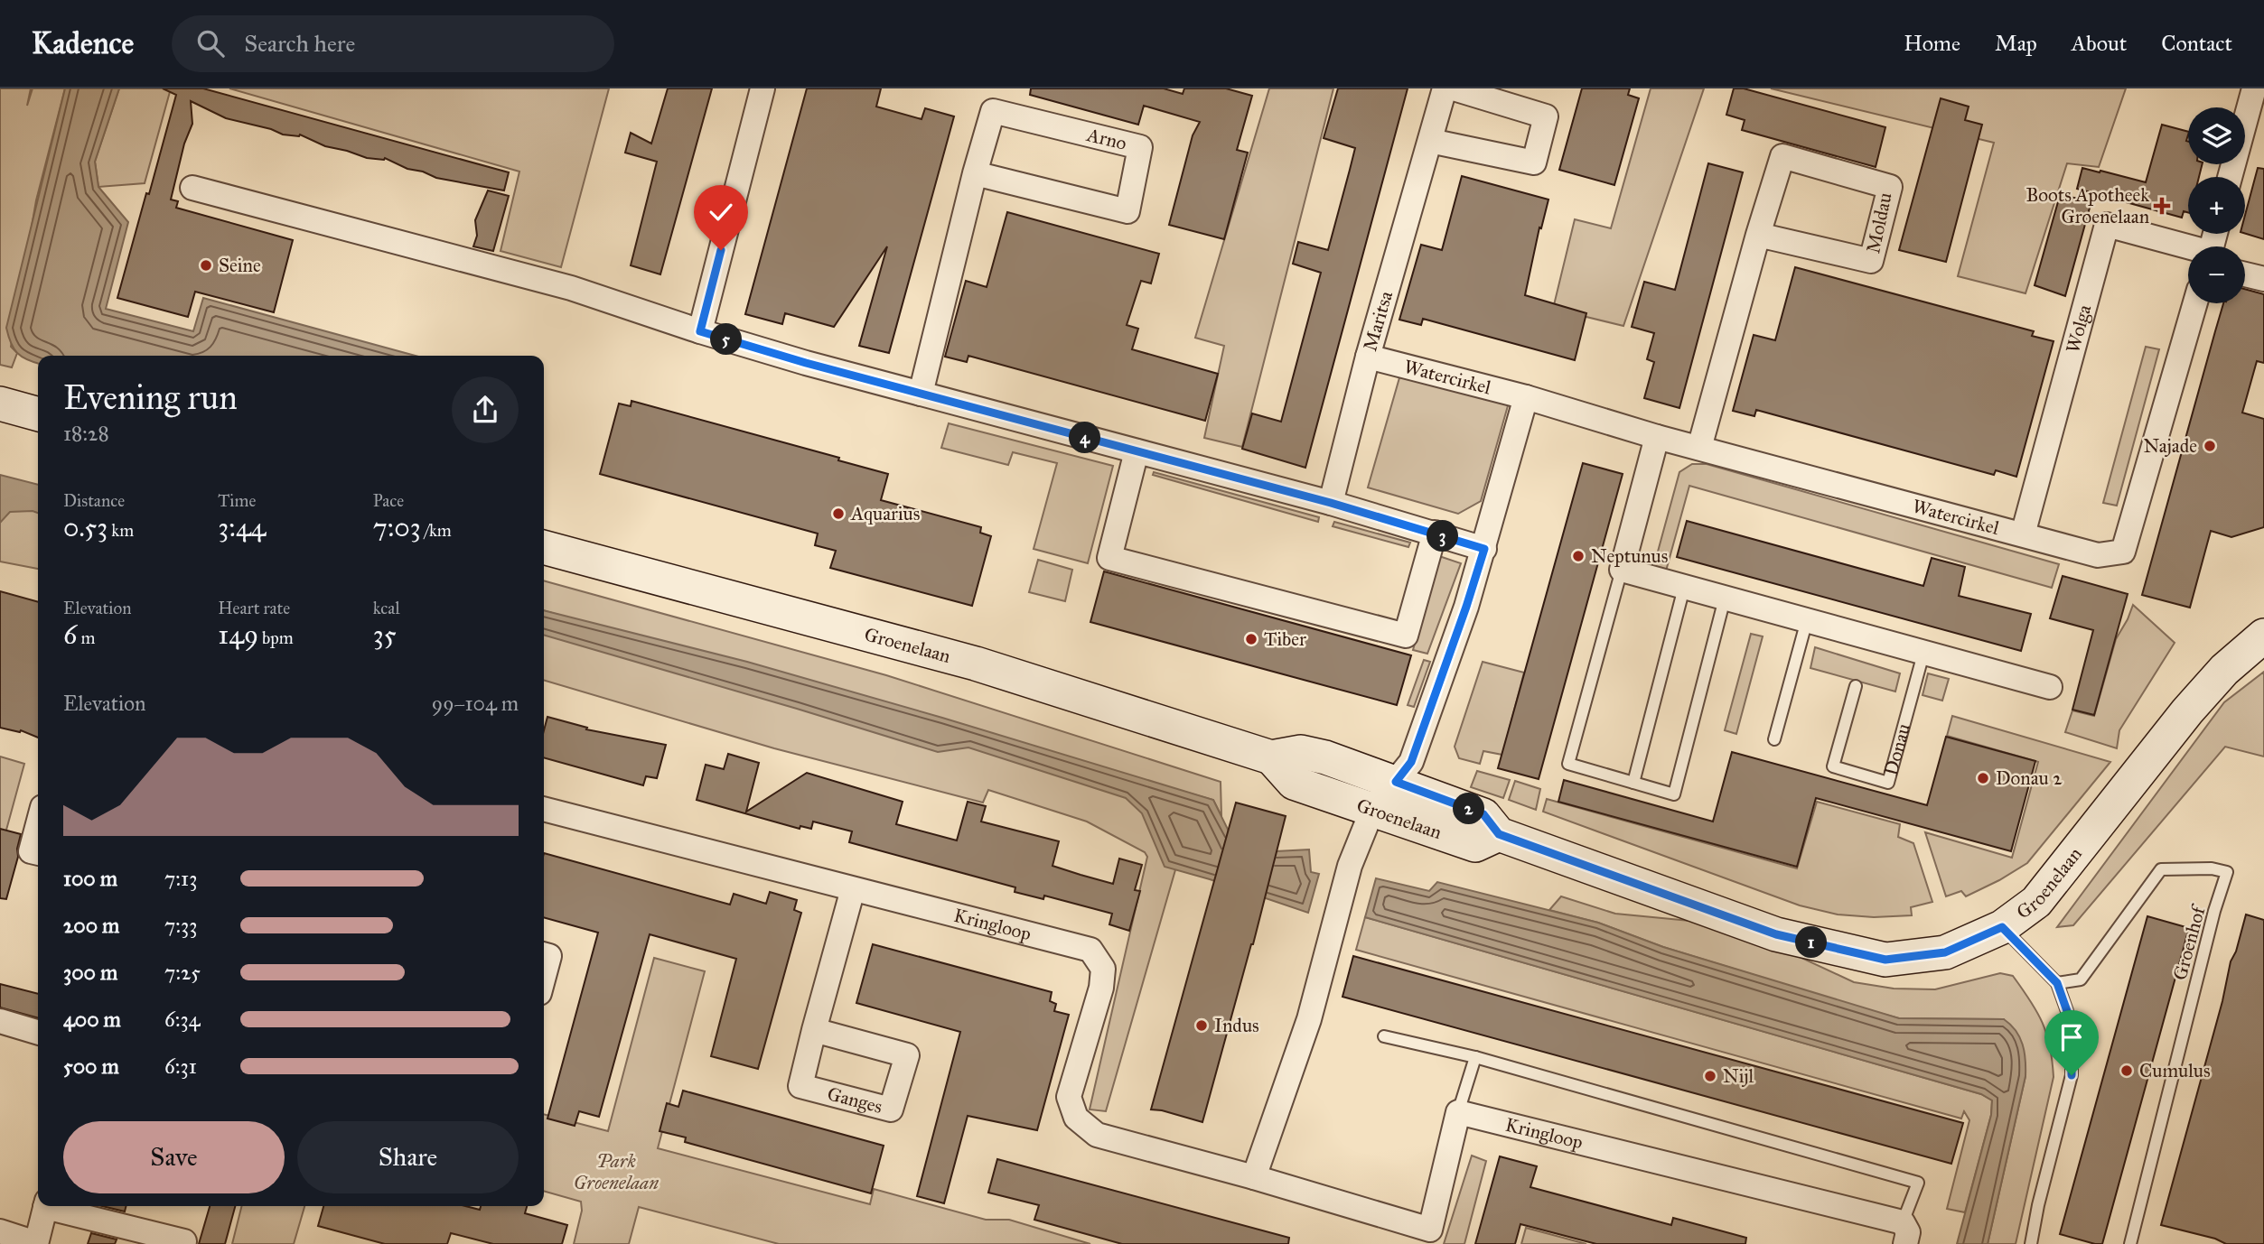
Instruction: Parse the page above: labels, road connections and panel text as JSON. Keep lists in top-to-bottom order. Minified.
{"streets":{"street":["Arno","Moldau","Maritsa","Wolga","Watercirkel","Groenelaan","Kringloop","Ganges"],"lane":["Donau","Groenhof"]},"crossings":[["Moldau","Watercirkel"],["Maritsa","Watercirkel"],["Wolga","Watercirkel"],["Kringloop","Ganges"]],"parks":["Park Groenelaan"],"places":{"health":["Boots Apotheek Groenelaan"],"other":["Seine","Najade","Aquarius","Neptunus","Tiber","Donau 2","Indus","Cumulus","Nijl"]},"page":{"header":"Kadence","search":"Search here","nav":["Home","Map","About","Contact"],"map_buttons":["+","−"],"pins":["5","4","3","2","1"],"heading":["Evening run","18:28"],"stats":[["Distance","0.53 km"],["Time","3:44"],["Pace","7:03 /km"],["Elevation","6 m"],["Heart rate","149 bpm"],["kcal","35"]],"chart":["Elevation","99–104 m"],"list":[{"name":"100 m","note":"7:13"},{"name":"200 m","note":"7:33"},{"name":"300 m","note":"7:25"},{"name":"400 m","note":"6:34"},{"name":"500 m","note":"6:31"}],"buttons":["Save","Share"]}}
